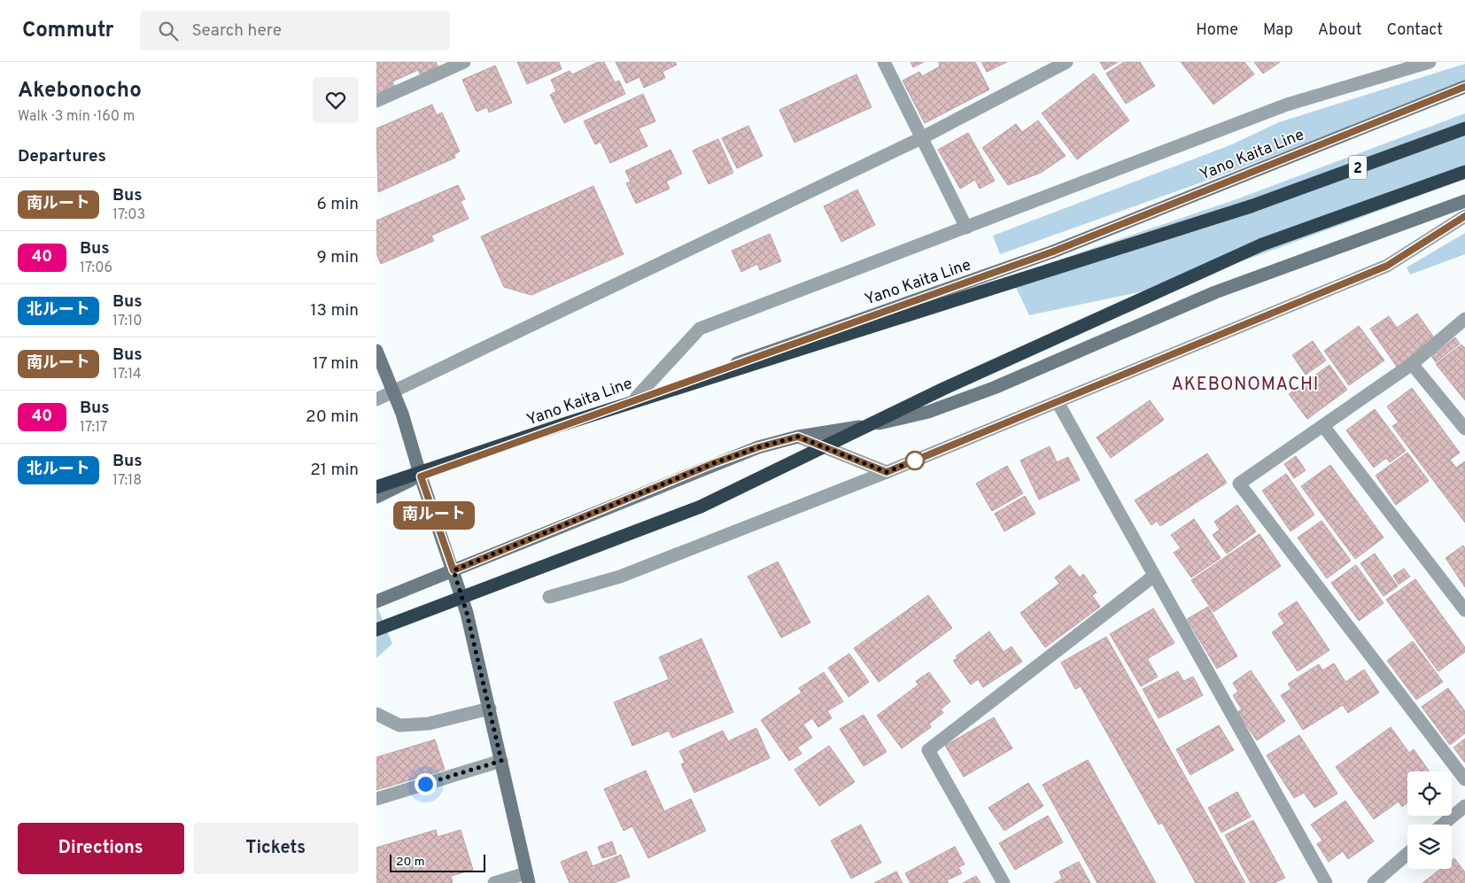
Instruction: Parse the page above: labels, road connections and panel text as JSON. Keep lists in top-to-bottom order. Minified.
{"streets":{"highway":["2"],"main road":["Yano Kaita Line"]},"districts":["AKEBONOMACHI"],"lines":["bus line 南ルート"],"scale_bar":"20 m","page":{"header":"Commutr","search":"Search here","nav":["Home","Map","About","Contact"],"heading":[["Akebonocho","Walk · 3 min · 160 m"],"Departures"],"on_map":"南ルート","list":[{"mark":"南ルート","name":"Bus","note":"17:03","value":"6 min"},{"mark":"40","name":"Bus","note":"17:06","value":"9 min"},{"mark":"北ルート","name":"Bus","note":"17:10","value":"13 min"},{"mark":"南ルート","name":"Bus","note":"17:14","value":"17 min"},{"mark":"40","name":"Bus","note":"17:17","value":"20 min"},{"mark":"北ルート","name":"Bus","note":"17:18","value":"21 min"}],"buttons":["Directions","Tickets"],"scale":"20 m"}}
